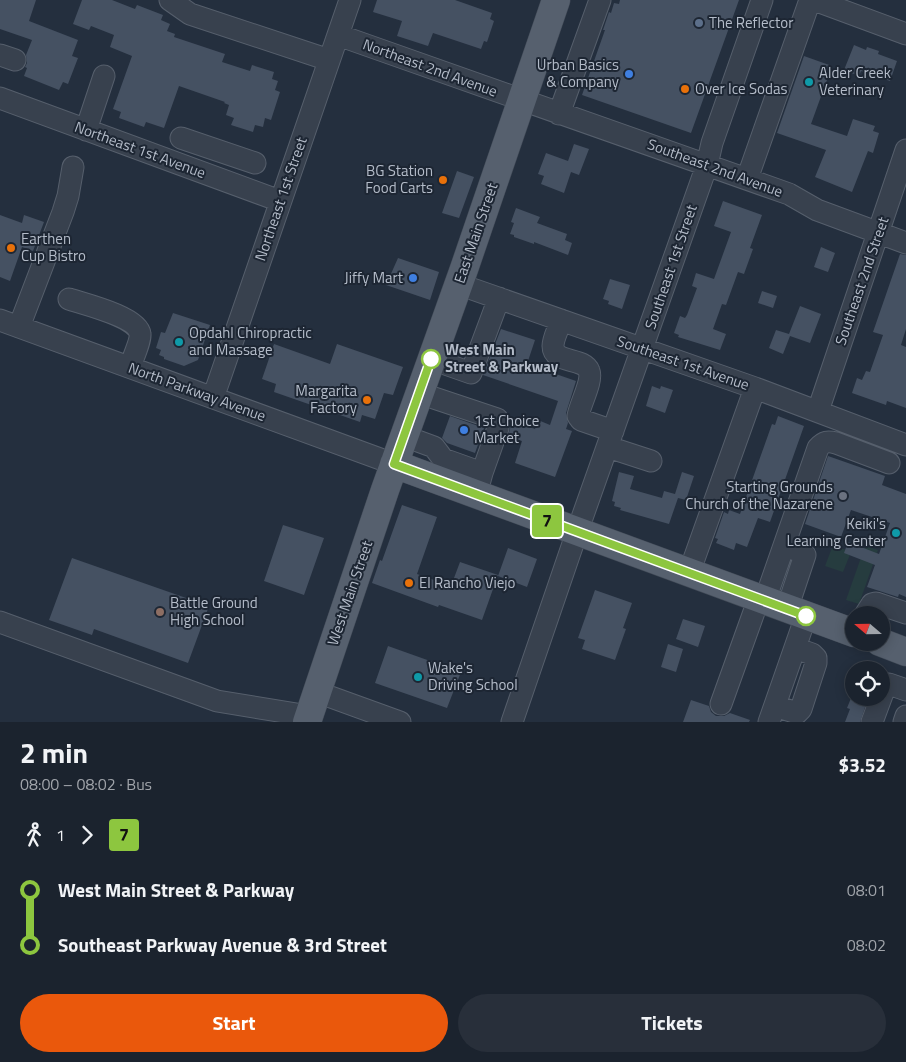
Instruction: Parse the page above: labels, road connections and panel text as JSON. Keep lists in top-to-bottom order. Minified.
{"streets":{"main road":["East Main Street","West Main Street"],"street":["Northeast 2nd Avenue","Northeast 1st Avenue","Southeast 2nd Avenue","Northeast 1st Street","Southeast 1st Street","Southeast 2nd Street","Southeast 1st Avenue","North Parkway Avenue"]},"crossings":[["Northeast 2nd Avenue","Southeast 2nd Avenue"],["Northeast 2nd Avenue","Northeast 1st Street"],["Northeast 2nd Avenue","East Main Street"],["Northeast 1st Avenue","Northeast 1st Street"],["Southeast 2nd Avenue","East Main Street"],["Southeast 2nd Avenue","Southeast 1st Street"],["Southeast 2nd Avenue","Southeast 2nd Street"],["Northeast 1st Street","North Parkway Avenue"],["East Main Street","Southeast 1st Avenue"],["East Main Street","North Parkway Avenue"],["East Main Street","West Main Street"],["Southeast 1st Street","Southeast 1st Avenue"],["Southeast 2nd Street","Southeast 1st Avenue"],["North Parkway Avenue","West Main Street"]],"places":["The Reflector","Urban Basics & Company","Alder Creek Veterinary","Over Ice Sodas","BG Station Food Carts","Earthen Cup Bistro","Jiffy Mart","Opdahl Chiropractic and Massage","West Main Street & Parkway","Margarita Factory","1st Choice Market","Starting Grounds Church of the Nazarene","Keiki's Learning Center","El Rancho Viejo","Battle Ground High School","Wake's Driving School"],"lines":["bus line 7"],"north":"left","page":{"on_map":"7","heading":["2 min","08:00 – 08:02 · Bus","$3.52"],"legs":["1","7"],"list":[{"name":"West Main Street & Parkway","value":"08:01"},{"name":"Southeast Parkway Avenue & 3rd Street","value":"08:02"}],"buttons":["Start","Tickets"]}}
